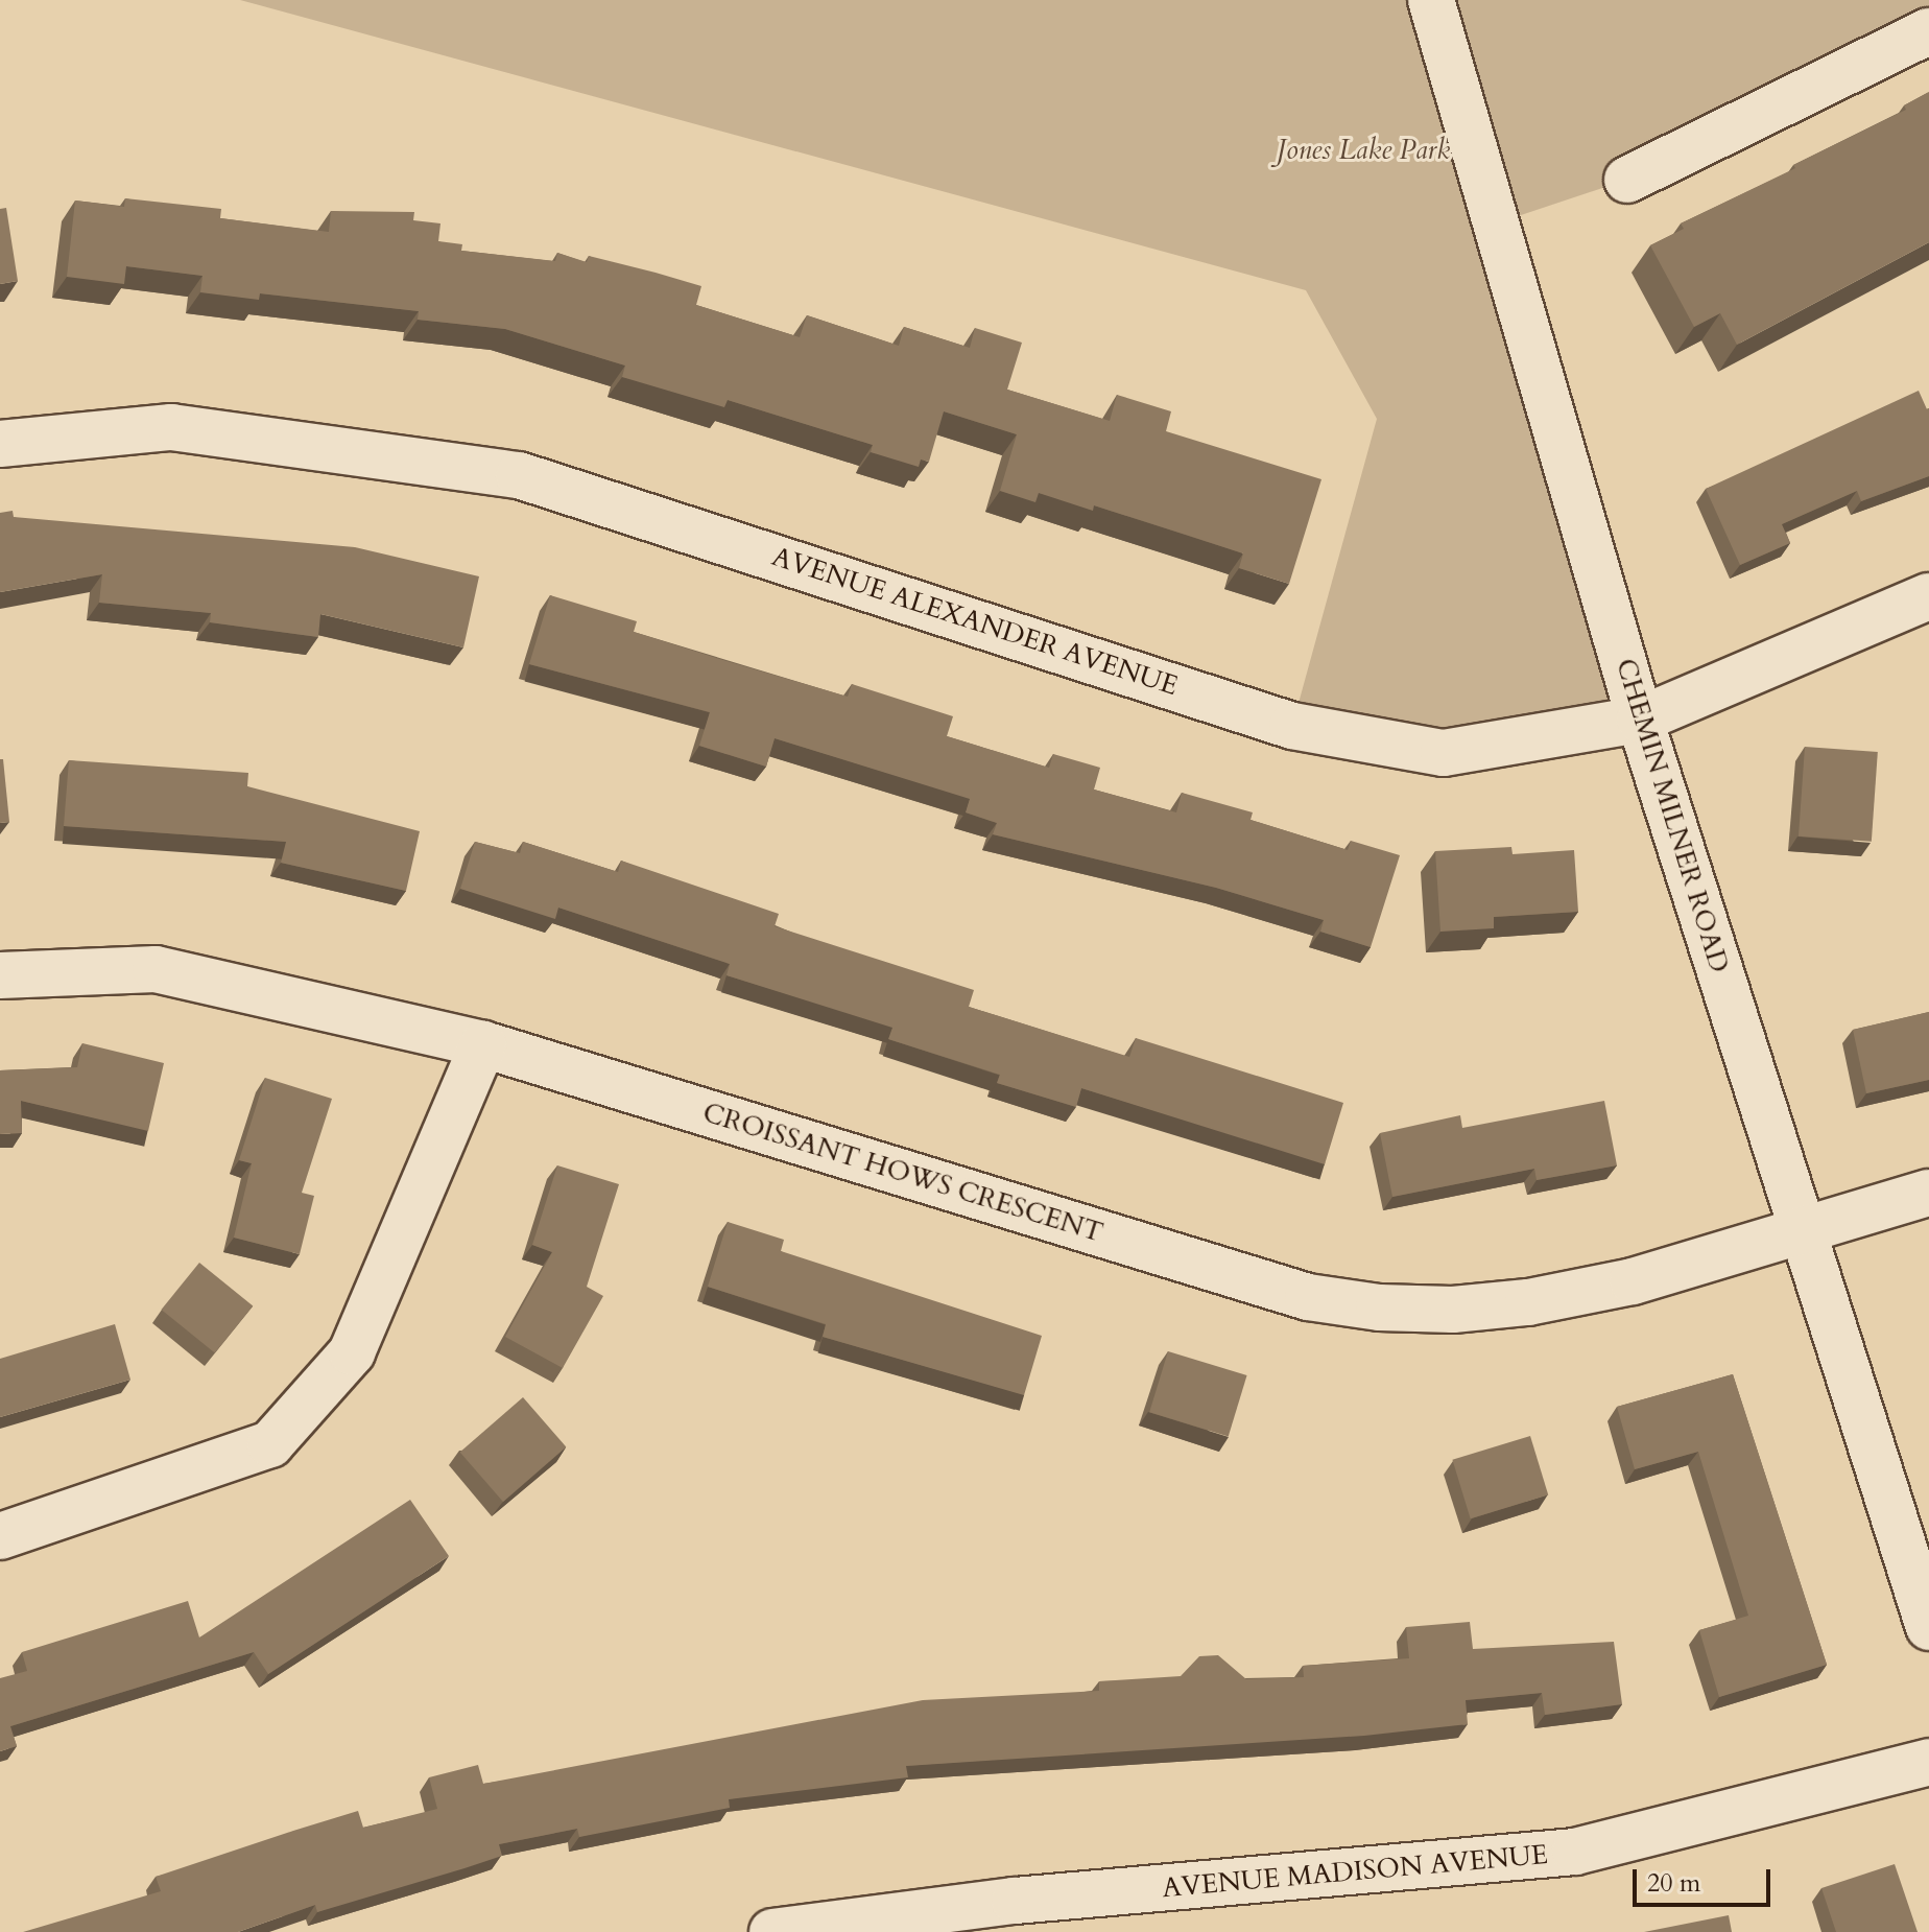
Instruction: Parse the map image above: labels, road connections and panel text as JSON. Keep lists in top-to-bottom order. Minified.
{"streets":{"street":["AVENUE ALEXANDER AVENUE","CHEMIN MILNER ROAD","CROISSANT HOWS CRESCENT","AVENUE MADISON AVENUE"]},"crossings":[["AVENUE ALEXANDER AVENUE","CHEMIN MILNER ROAD"],["CHEMIN MILNER ROAD","CROISSANT HOWS CRESCENT"]],"parks":["Jones Lake Park"],"scale_bar":"20 m"}
